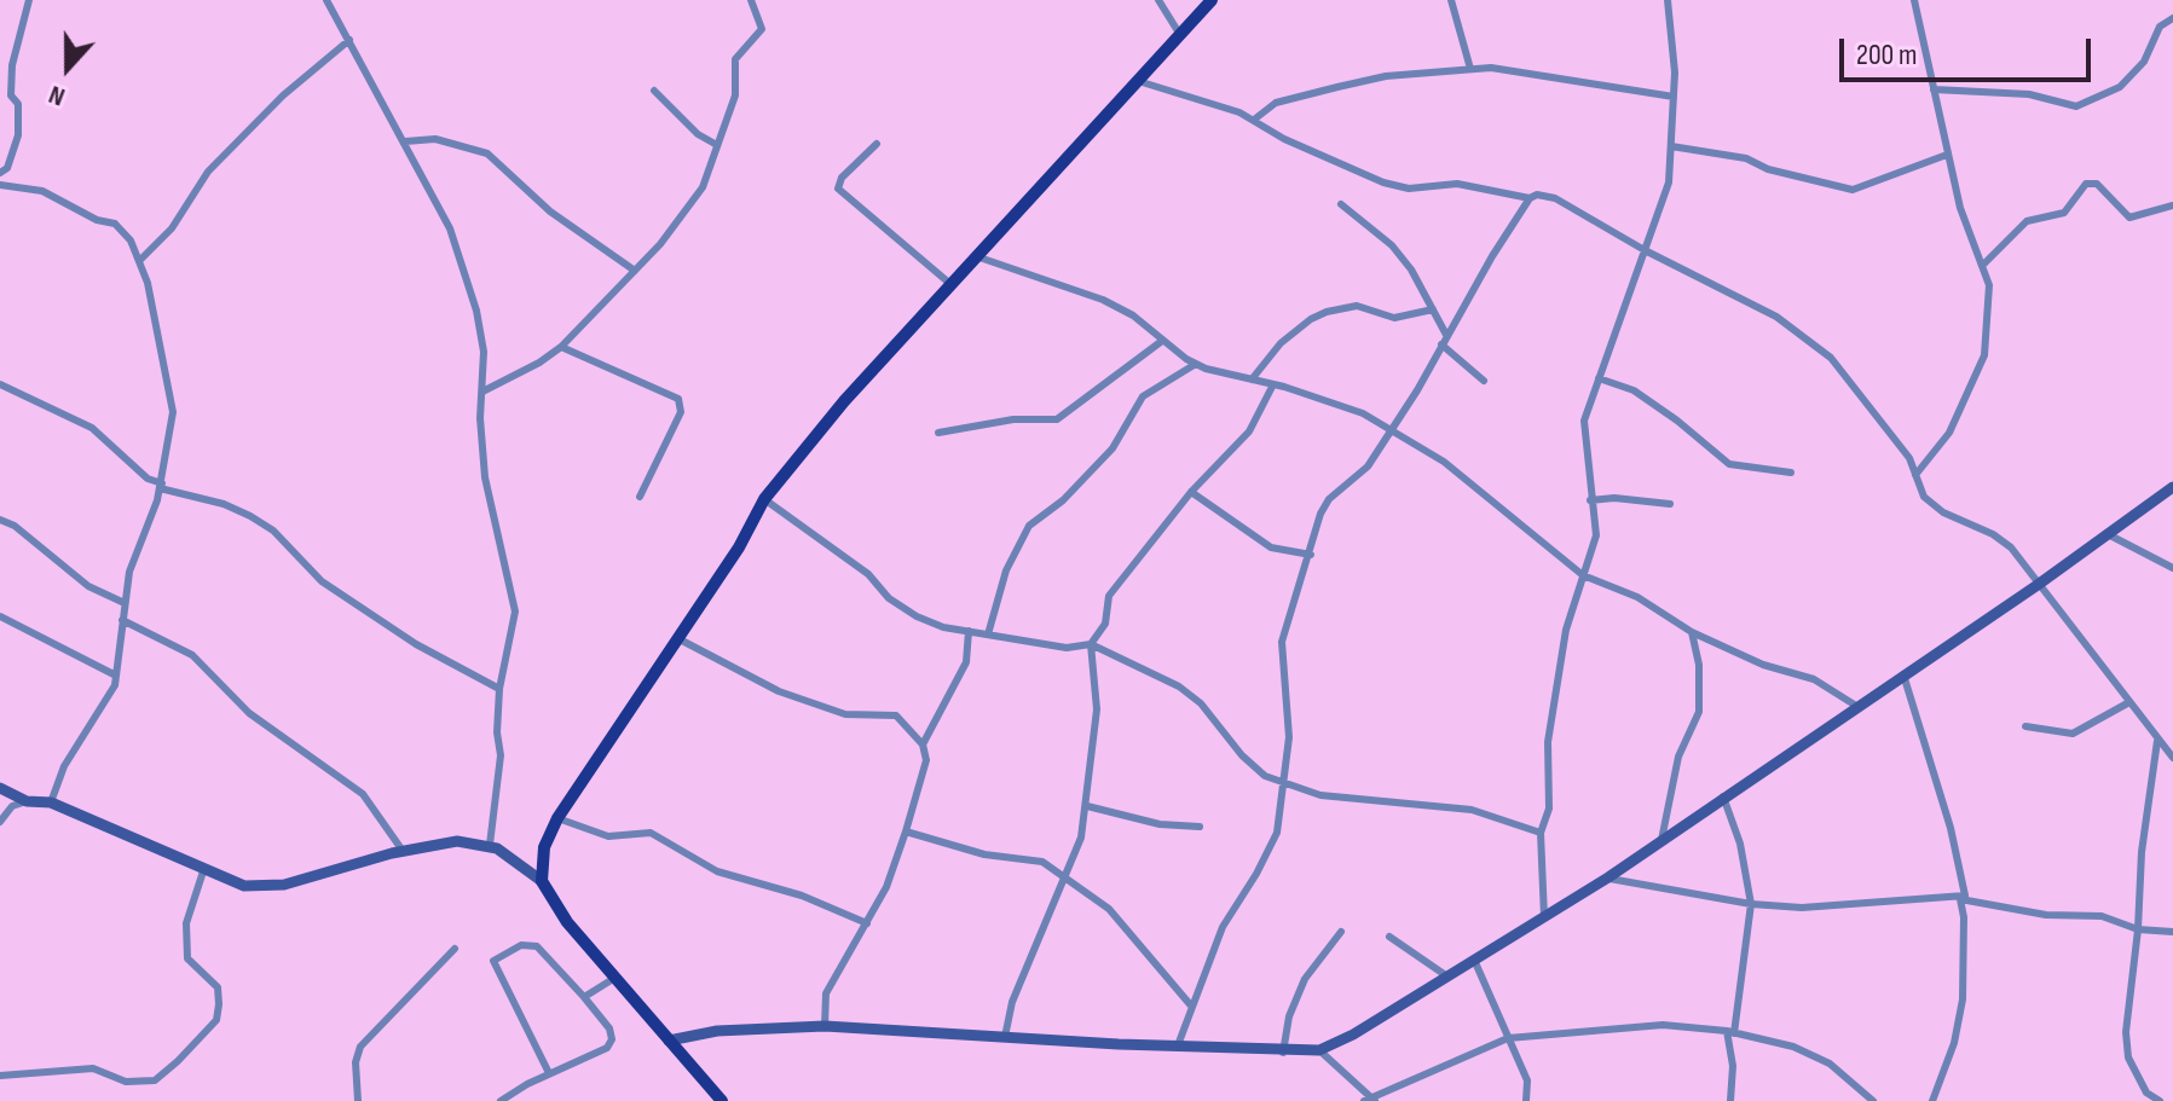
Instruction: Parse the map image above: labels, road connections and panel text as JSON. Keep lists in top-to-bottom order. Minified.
{"scale_bar":"200 m","north":"bottom"}
